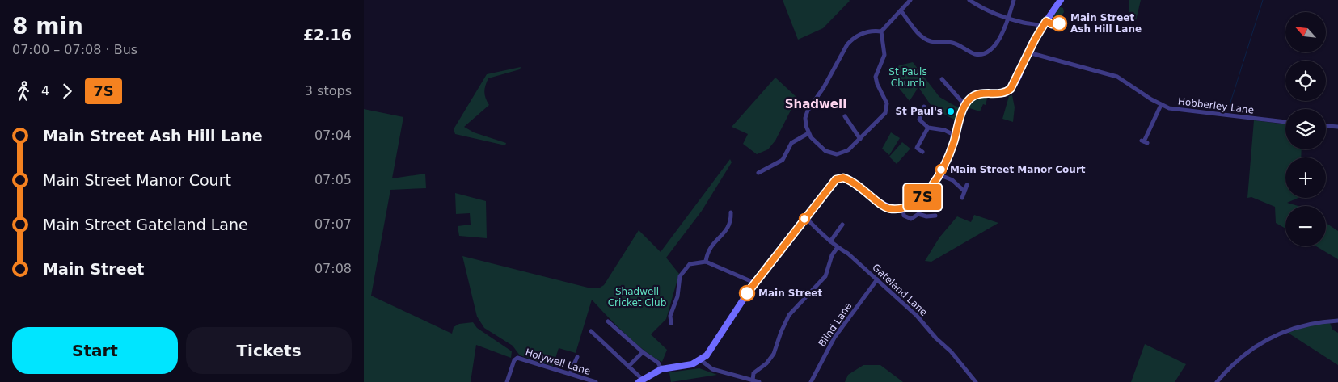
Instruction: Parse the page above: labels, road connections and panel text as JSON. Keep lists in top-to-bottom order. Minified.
{"streets":{"street":["Hobberley Lane","Gateland Lane","Blind Lane","Holywell Lane"]},"crossings":[["Gateland Lane","Blind Lane"]],"districts":["Shadwell"],"parks":["St Pauls Church","Shadwell Cricket Club"],"places":["Main Street Ash Hill Lane","St Paul's","Main Street Manor Court","Main Street"],"lines":["bus line 7S"],"north":"top left","page":{"heading":["8 min","07:00 – 07:08 · Bus","£2.16"],"on_map":"7S","map_buttons":["+","−"],"legs":["4","7S","3 stops"],"list":[{"name":"Main Street Ash Hill Lane","value":"07:04"},{"name":"Main Street Manor Court","value":"07:05"},{"name":"Main Street Gateland Lane","value":"07:07"},{"name":"Main Street","value":"07:08"}],"buttons":["Start","Tickets"]}}
